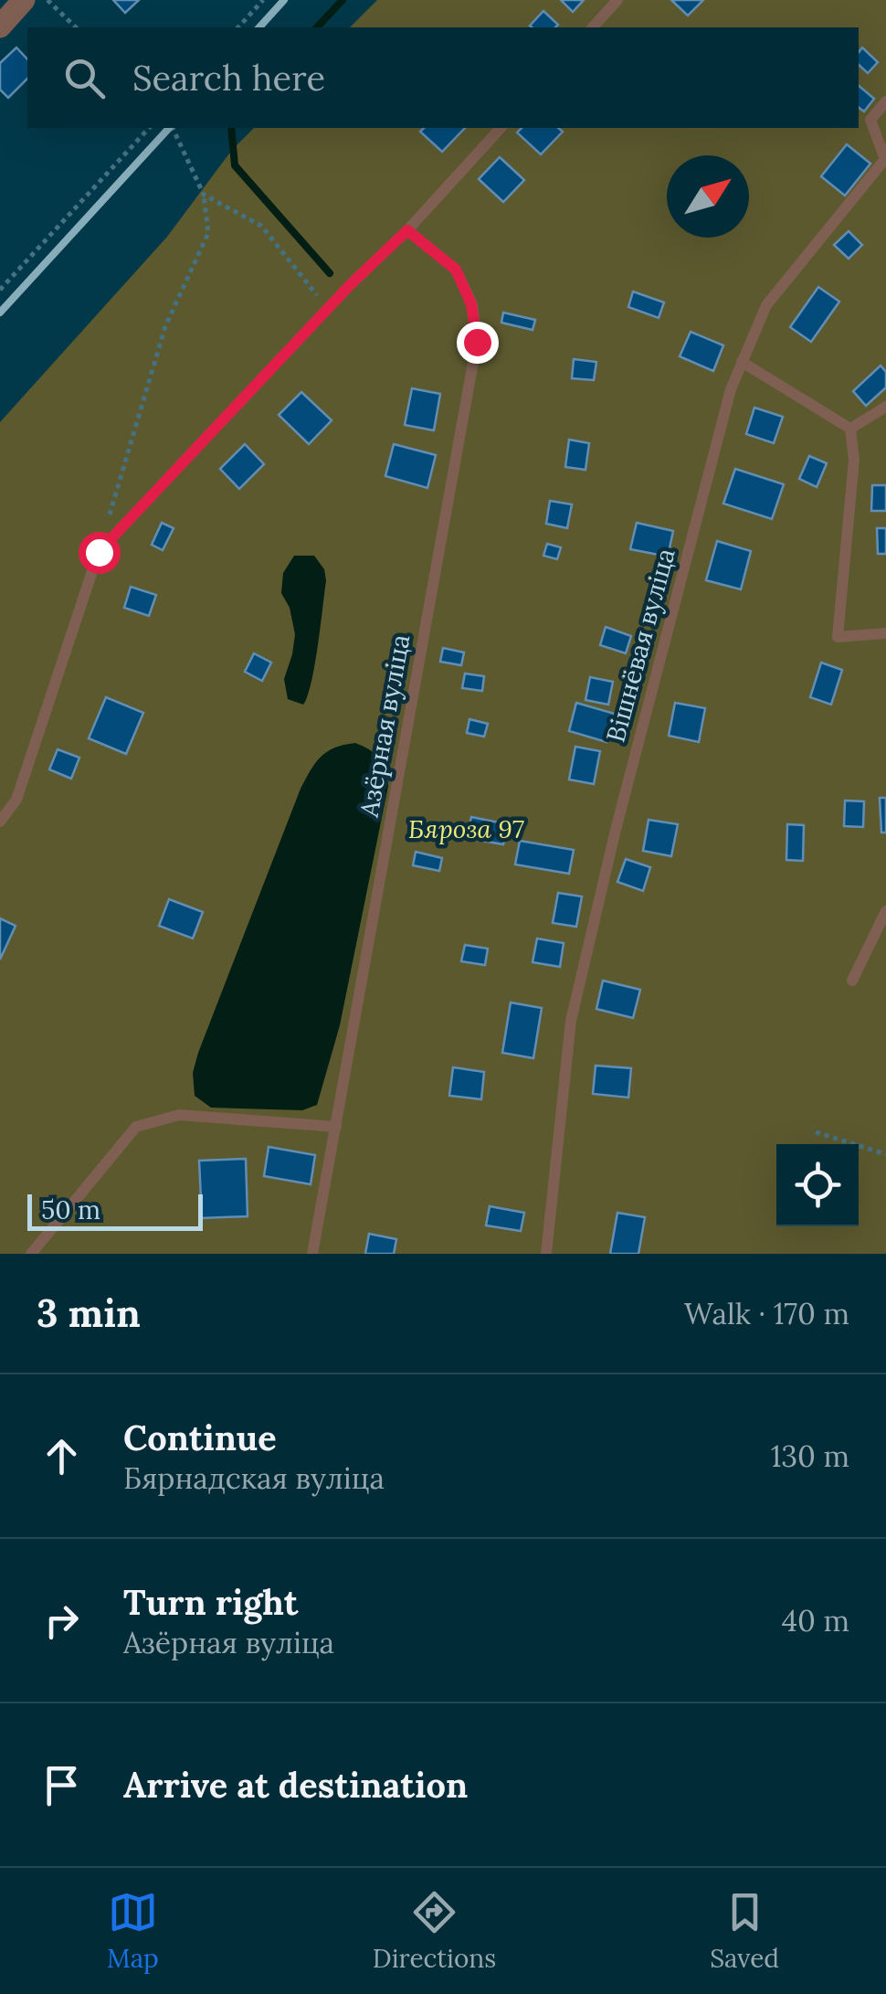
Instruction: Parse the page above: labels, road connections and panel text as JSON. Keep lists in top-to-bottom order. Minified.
{"streets":{"lane":["Вішнёвая вуліца","Азёрная вуліца"]},"parks":["Бяроза 97"],"scale_bar":"50 m","north":"top right","page":{"search":"Search here","scale":"50 m","heading":["3 min","Walk · 170 m"],"list":[["Continue","Бярнадская вуліца","130 m"],["Turn right","Азёрная вуліца","40 m"],"Arrive at destination"],"nav":["Map","Directions","Saved"]}}
